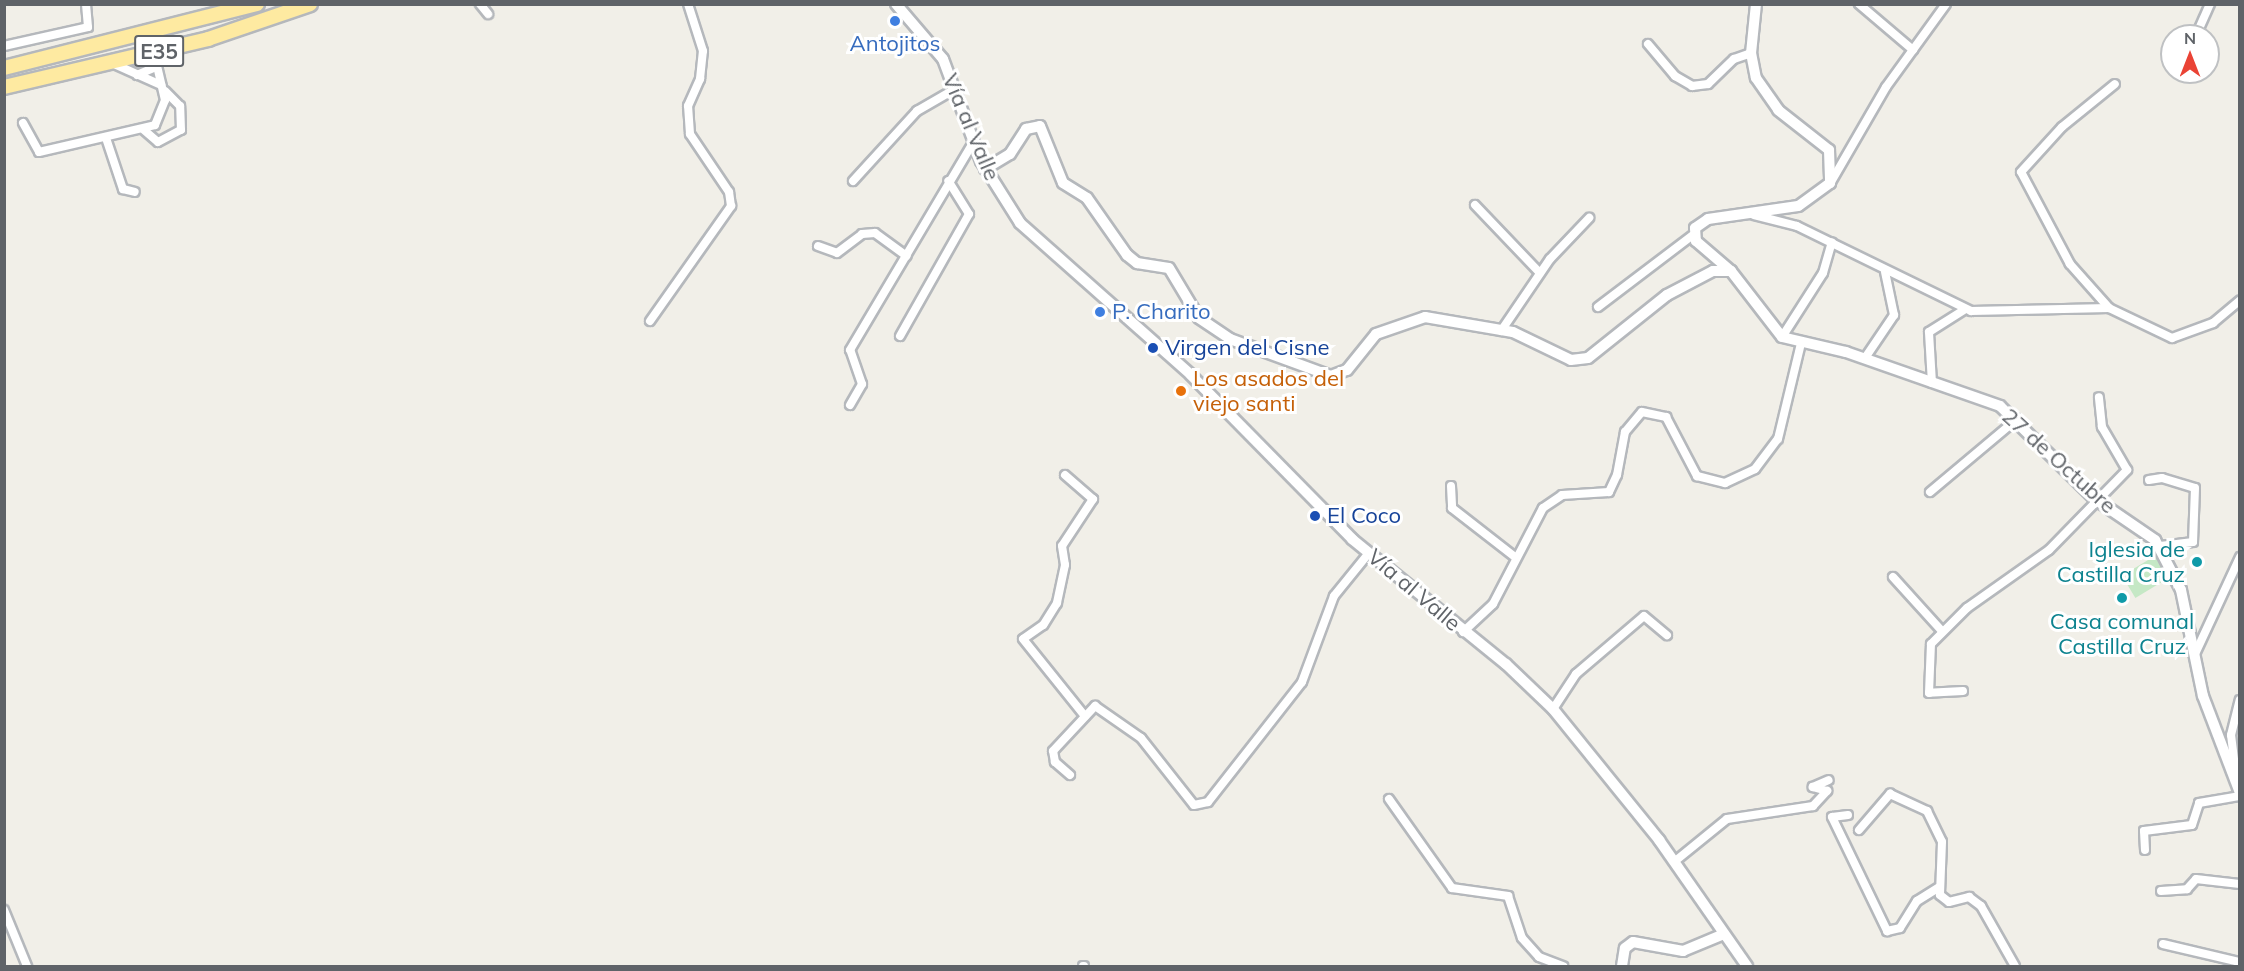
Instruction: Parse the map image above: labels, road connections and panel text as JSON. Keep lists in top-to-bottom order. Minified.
{"streets":{"highway":["E35"],"street":["Vía al Valle","27 de Octubre"]},"places":["Antojitos","P. Charito","Virgen del Cisne","Los asados del viejo santi","El Coco","Iglesia de Castilla Cruz","Casa comunal Castilla Cruz"],"north":"top"}
